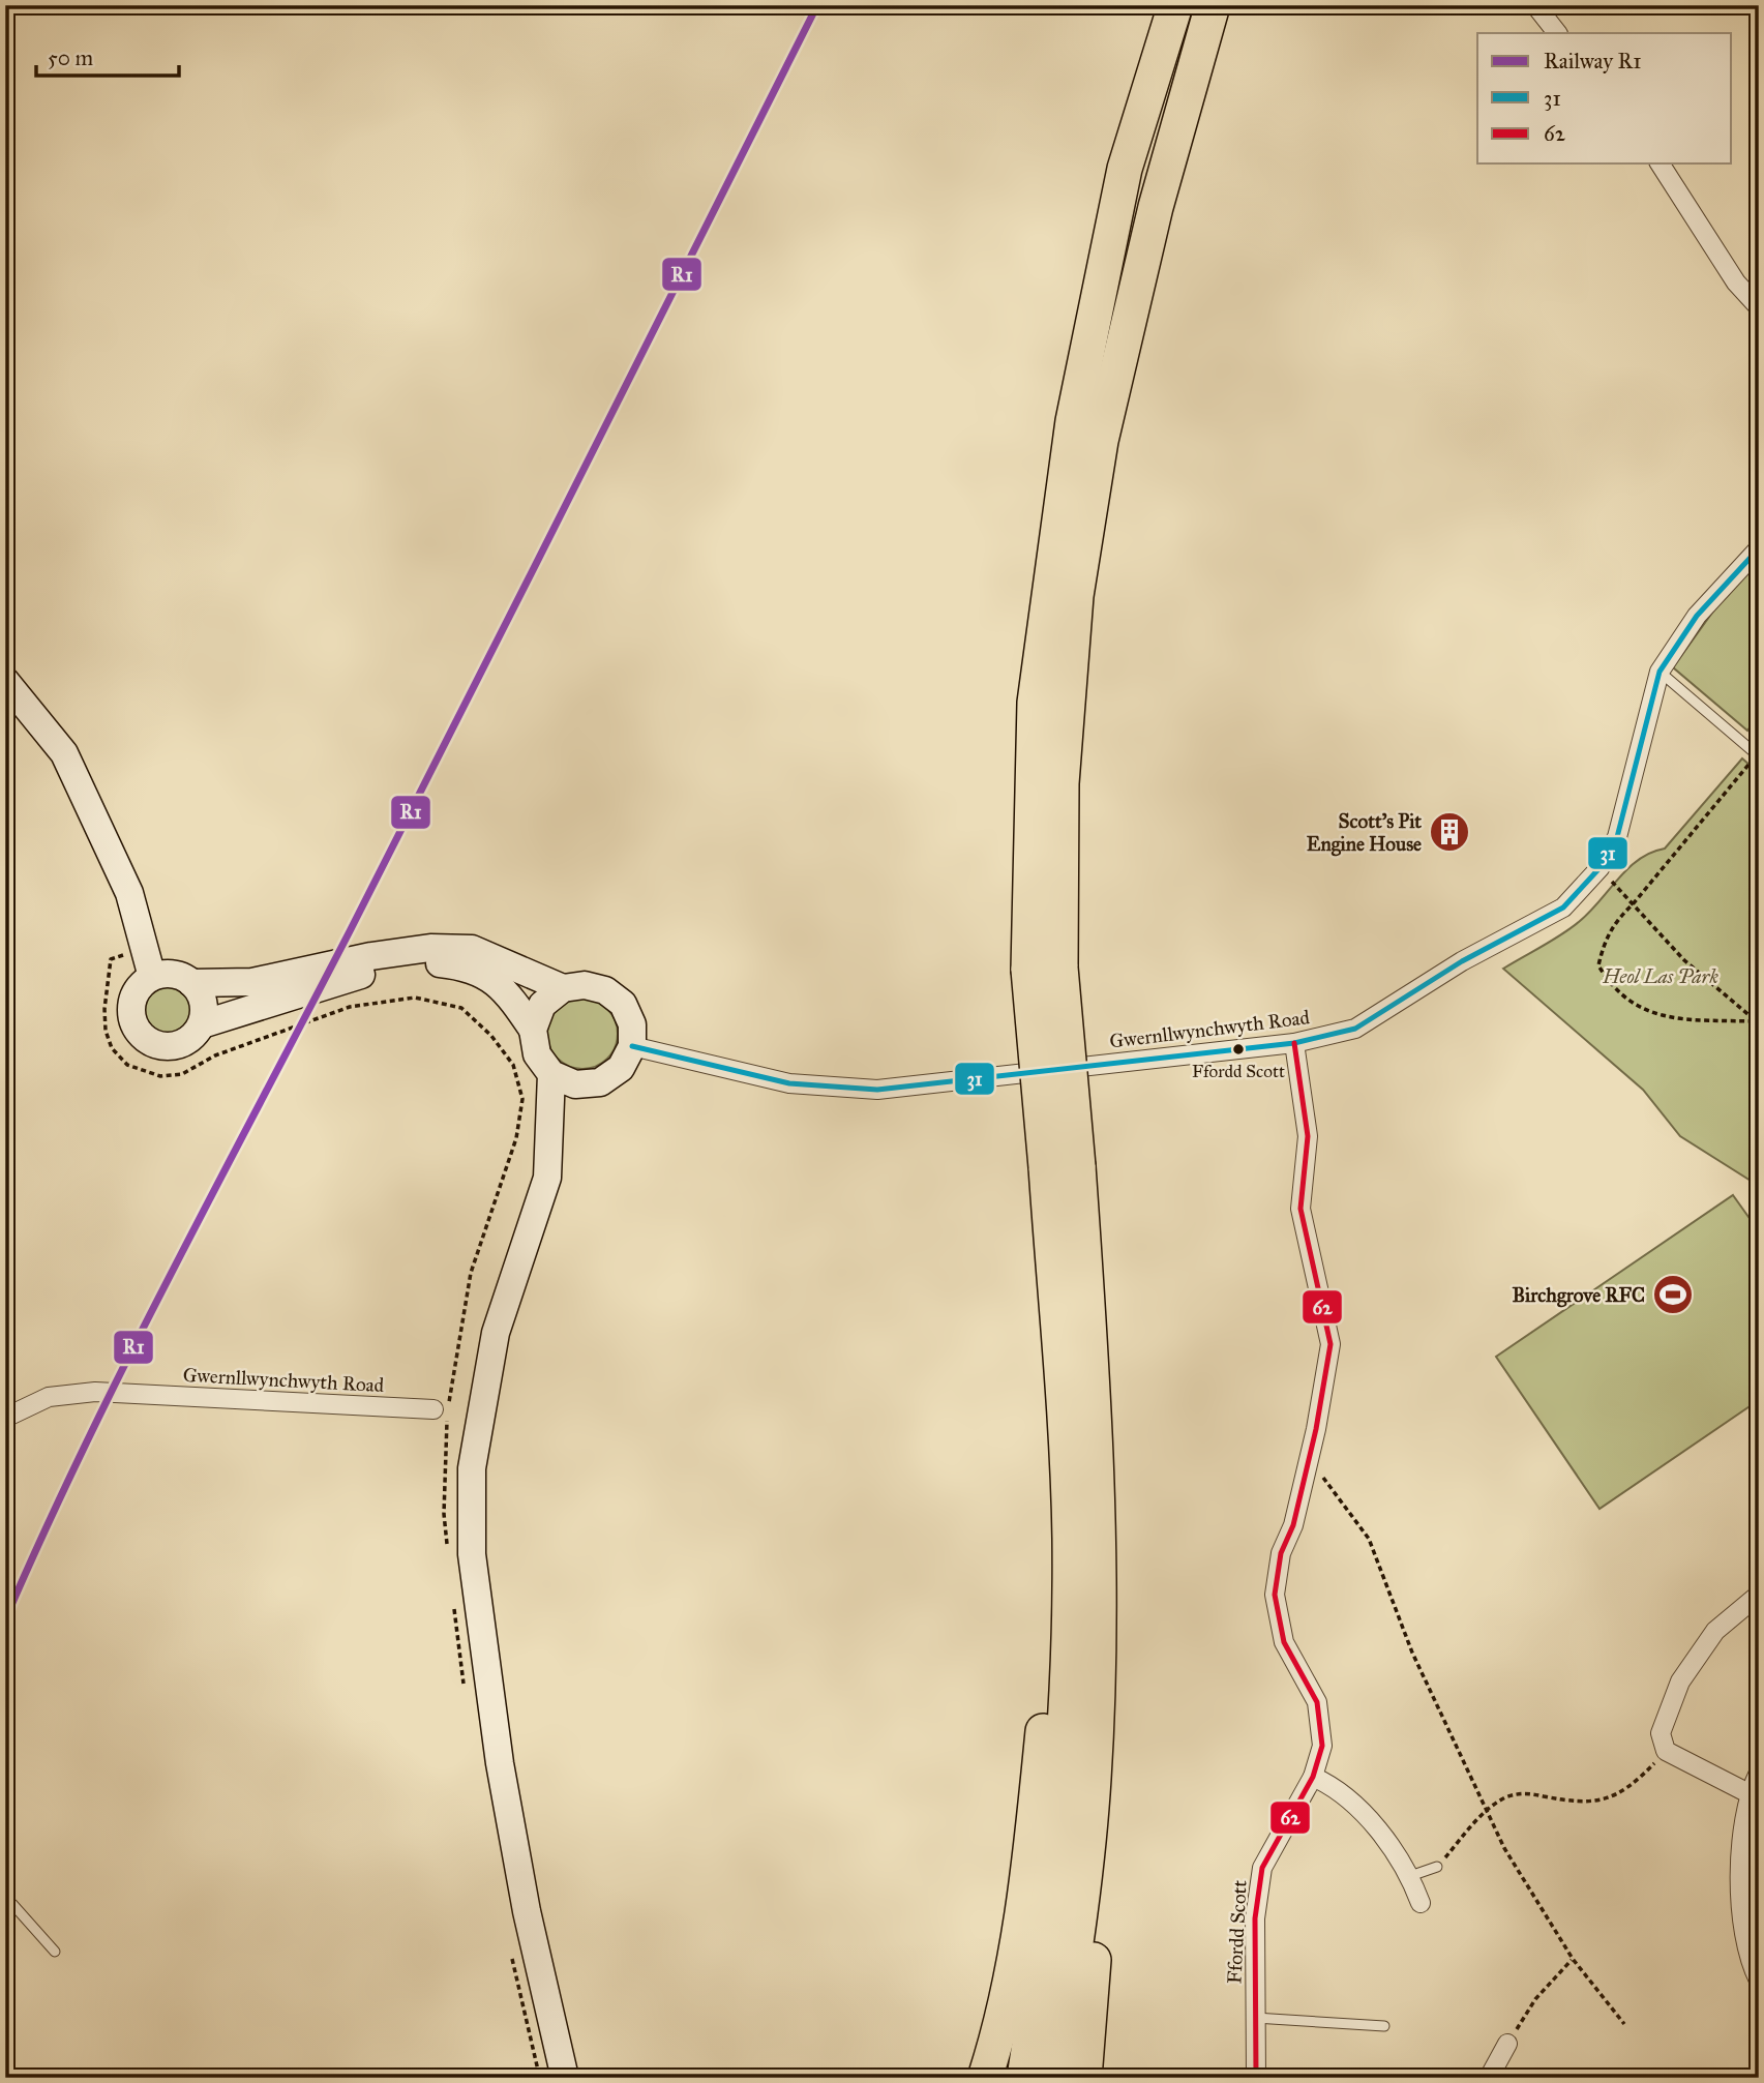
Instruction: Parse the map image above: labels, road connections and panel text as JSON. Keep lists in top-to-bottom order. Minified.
{"streets":{"street":["Gwernllwynchwyth Road","Ffordd Scott"]},"crossings":[["Gwernllwynchwyth Road","Ffordd Scott"]],"parks":["Heol Las Park"],"places":{"building":["Scott's Pit Engine House"],"other":["Ffordd Scott"],"sports":["Birchgrove RFC"]},"lines":["rail line R1","transit line 31","transit line 62"],"legend":["Railway R1","31","62"],"scale_bar":"50 m"}
